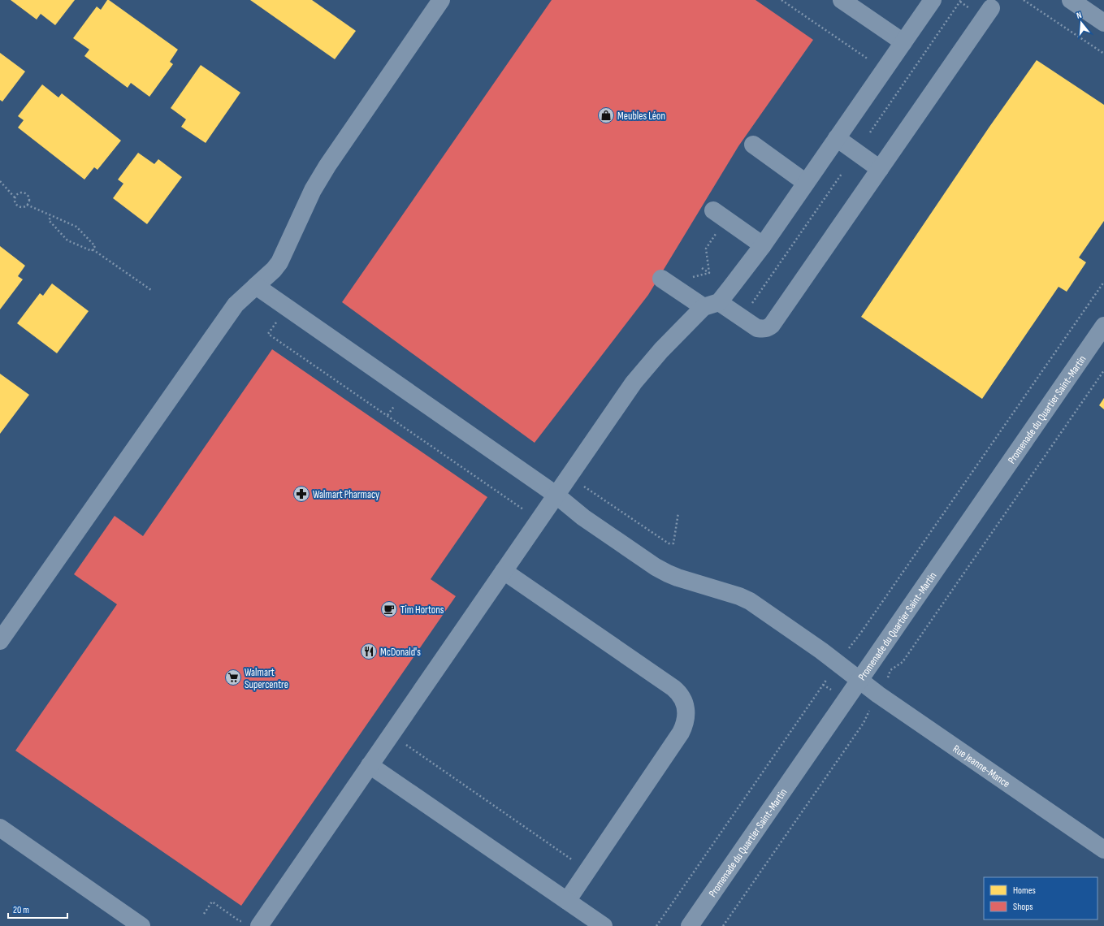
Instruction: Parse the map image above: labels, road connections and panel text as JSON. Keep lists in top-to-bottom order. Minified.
{"streets":{"street":["Promenade du Quartier Saint-Martin","Rue Jeanne-Mance"]},"crossings":[["Promenade du Quartier Saint-Martin","Rue Jeanne-Mance"]],"places":{"shop":["Meubles Léon"],"pharmacy":["Walmart Pharmacy"],"cafe":["Tim Hortons"],"restaurant":["McDonald's"],"supermarket":["Walmart Supercentre"]},"legend":["Homes","Shops"],"scale_bar":"20 m","north":"top"}
